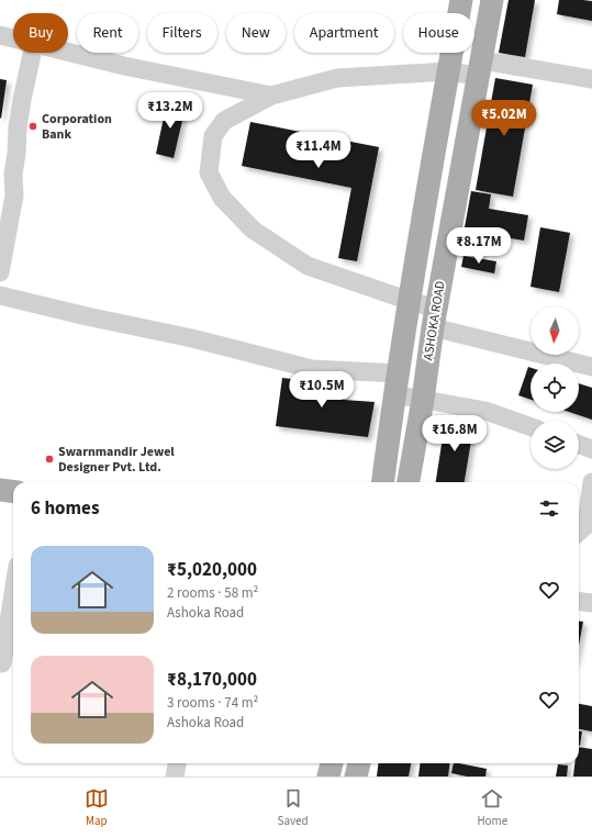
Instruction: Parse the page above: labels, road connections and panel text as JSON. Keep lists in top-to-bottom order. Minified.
{"streets":{"main road":["ASHOKA ROAD"]},"places":["Corporation Bank","Swarnmandir Jewel Designer Pvt. Ltd."],"north":"bottom","page":{"chip":["Buy","Rent","Filters","New","Apartment","House"],"price":["₹13.2M","₹5.02M","₹11.4M","₹8.17M","₹10.5M","₹16.8M"],"heading":"6 homes","list":[{"name":"₹5,020,000","note":"2 rooms · 58 m² · Ashoka Road"},{"name":"₹8,170,000","note":"3 rooms · 74 m² · Ashoka Road"}],"tabs":["Map","Saved","Home"]}}
